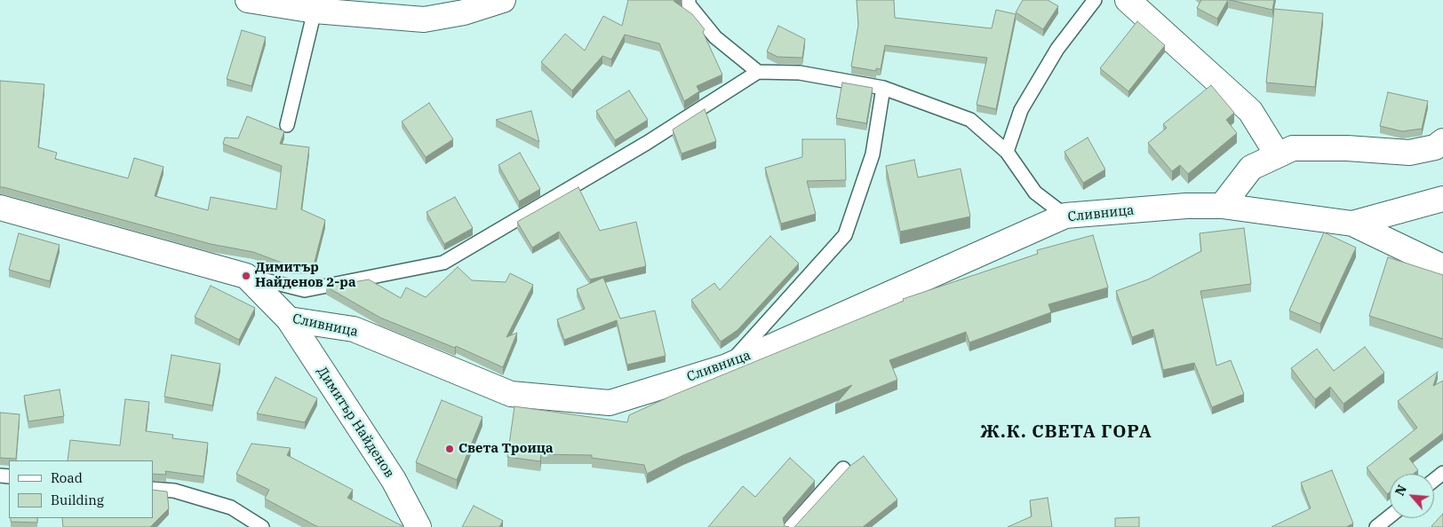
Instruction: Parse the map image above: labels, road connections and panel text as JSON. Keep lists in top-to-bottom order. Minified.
{"streets":{"street":["Сливница","Димитър Найденов"]},"crossings":[["Сливница","Димитър Найденов"]],"districts":["Ж.К. СВЕТА ГОРА"],"places":["Димитър Найденов 2-ра","Света Троица"],"legend":["Road","Building"],"north":"top left"}
